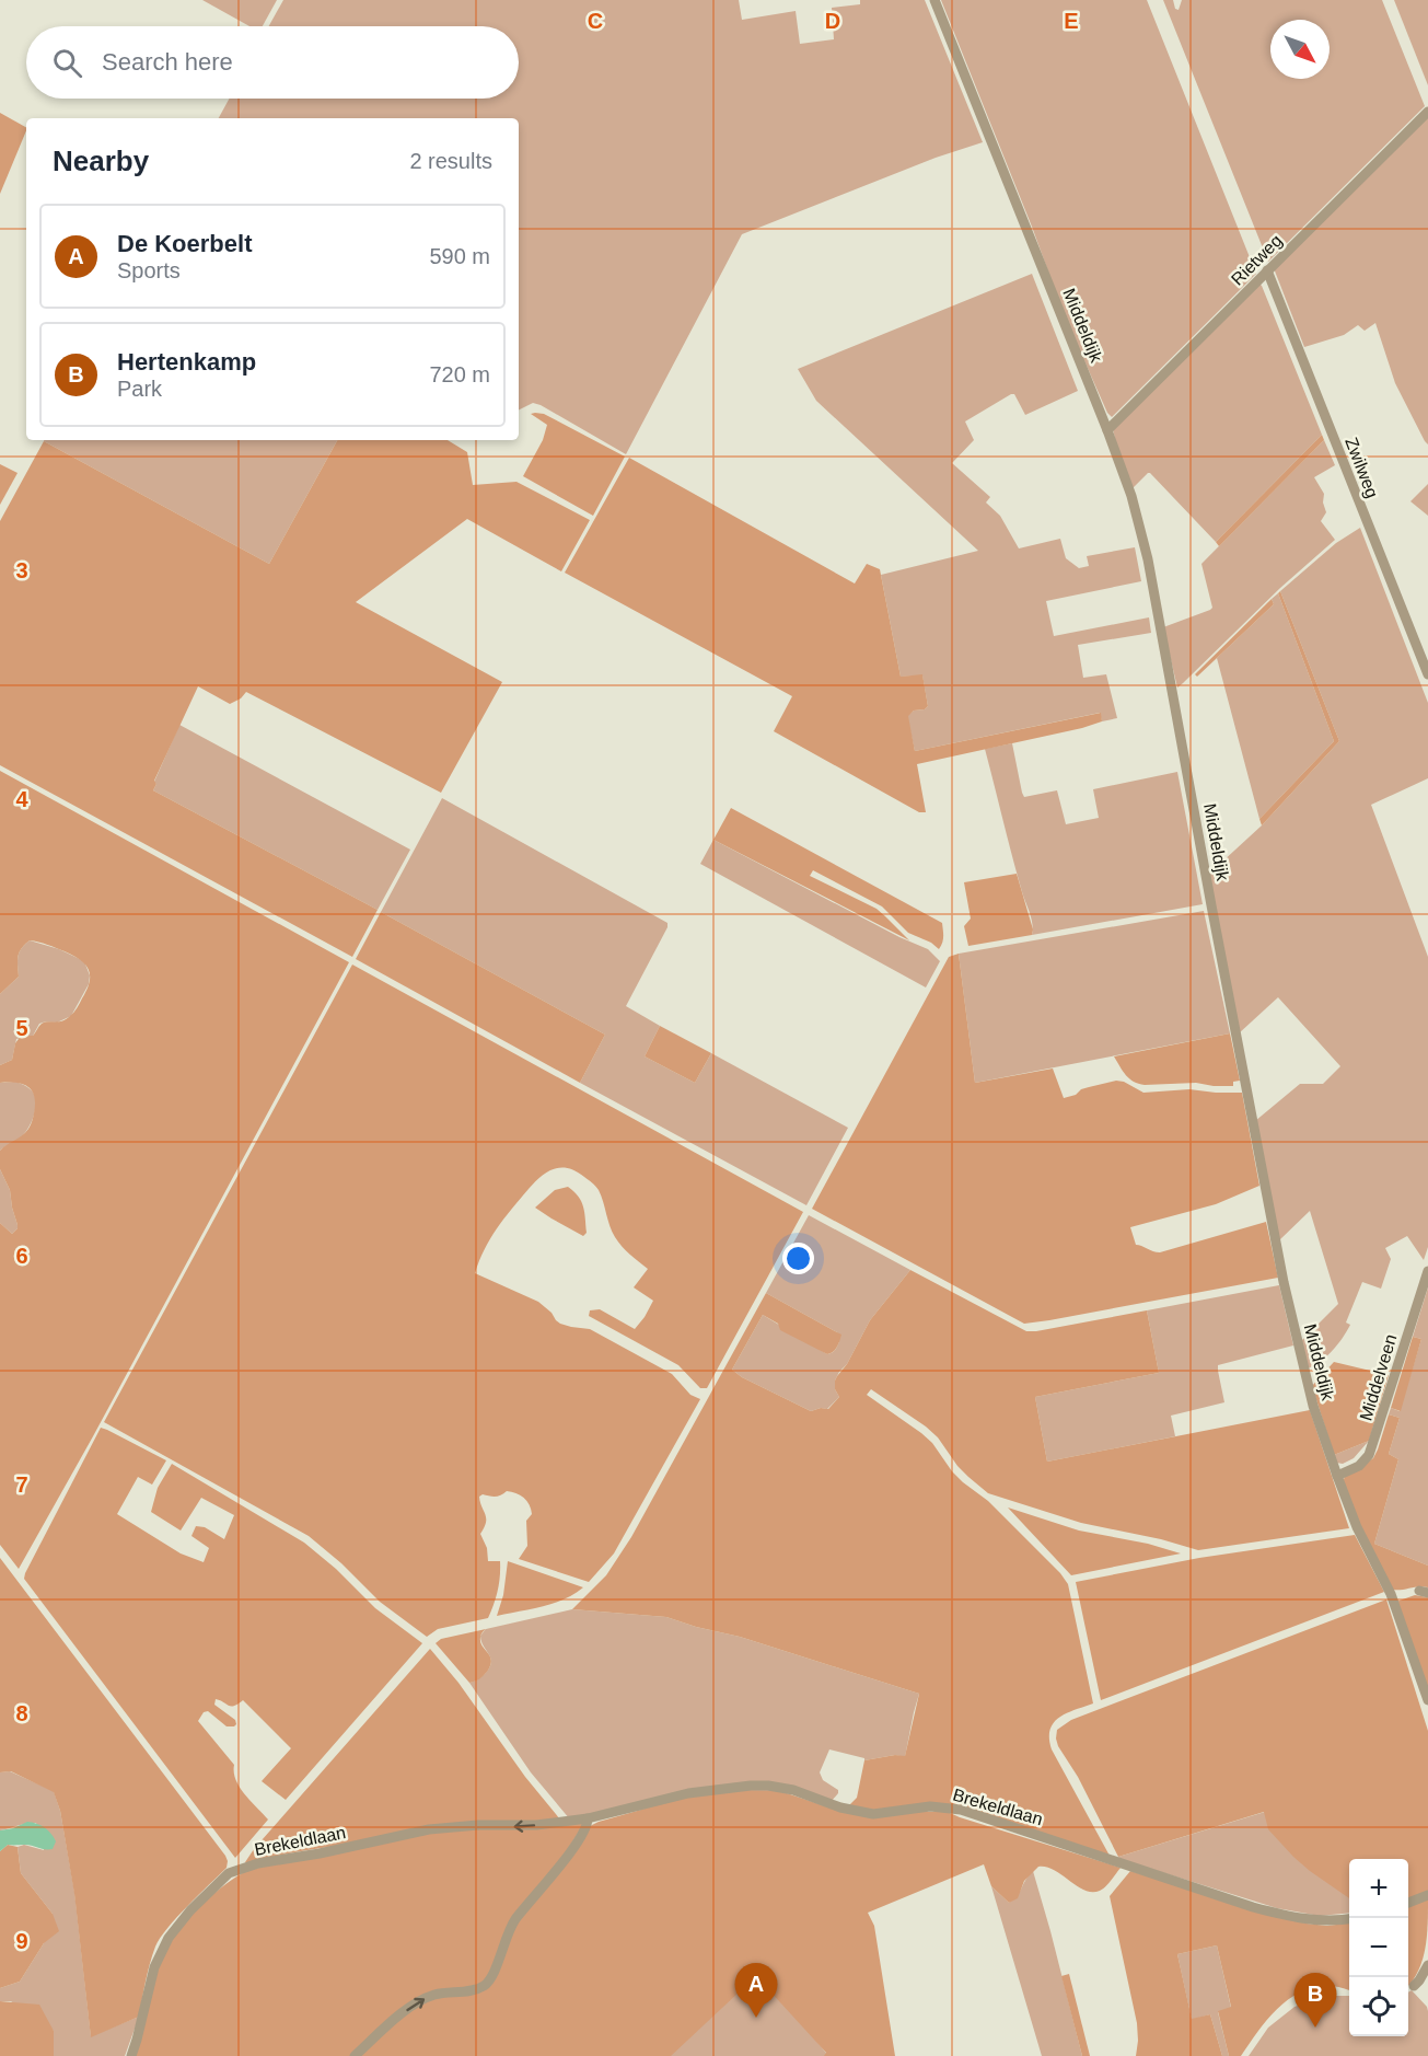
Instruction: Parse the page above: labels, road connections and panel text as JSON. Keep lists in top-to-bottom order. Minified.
{"streets":{"street":["Rietweg","Middeldijk","Zwilweg","Middelveen","Brekeldlaan"]},"crossings":[["Rietweg","Middeldijk"],["Rietweg","Zwilweg"],["Middeldijk","Middelveen"]],"one_way":["Brekeldlaan"],"north":"bottom right","page":{"search":"Search here","heading":["Nearby","2 results"],"list":[{"mark":"A","name":"De Koerbelt","note":"Sports","value":"590 m"},{"mark":"B","name":"Hertenkamp","note":"Park","value":"720 m"}],"map_buttons":["+","−"],"pins":["A","B"]},"grid":{"columns":["C","D","E"],"rows":["3","4","5","6","7","8","9"]}}
